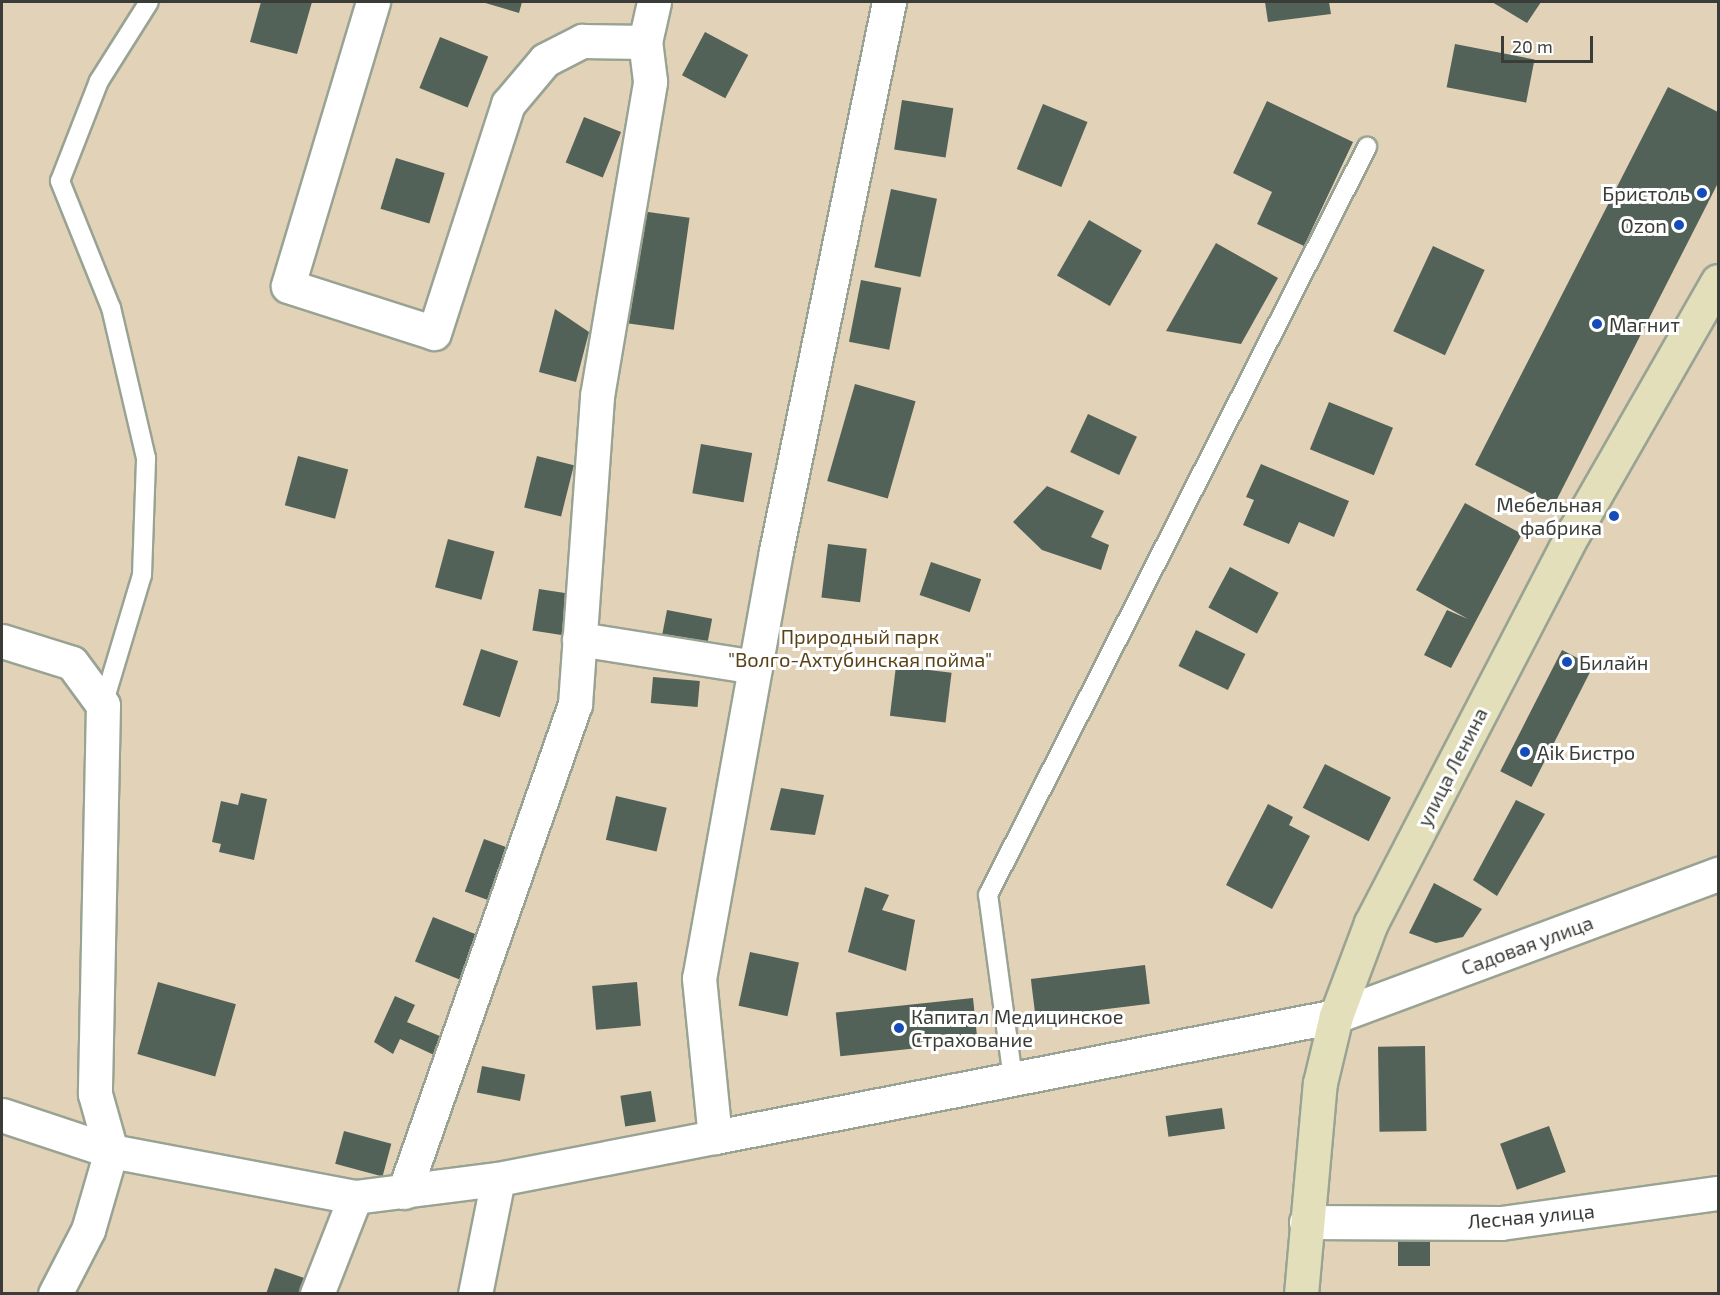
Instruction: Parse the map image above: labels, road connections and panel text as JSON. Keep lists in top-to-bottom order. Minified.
{"streets":{"street":["улица Ленина","Садовая улица","Лесная улица"]},"crossings":[["улица Ленина","Садовая улица"],["улица Ленина","Лесная улица"]],"parks":["Природный парк \"Волго-Ахтубинская пойма\""],"places":["Бристоль","Ozon","Магнит","Мебельная фабрика","Билайн","Aik Бистро","Капитал Медицинское Страхование"],"scale_bar":"20 m"}
